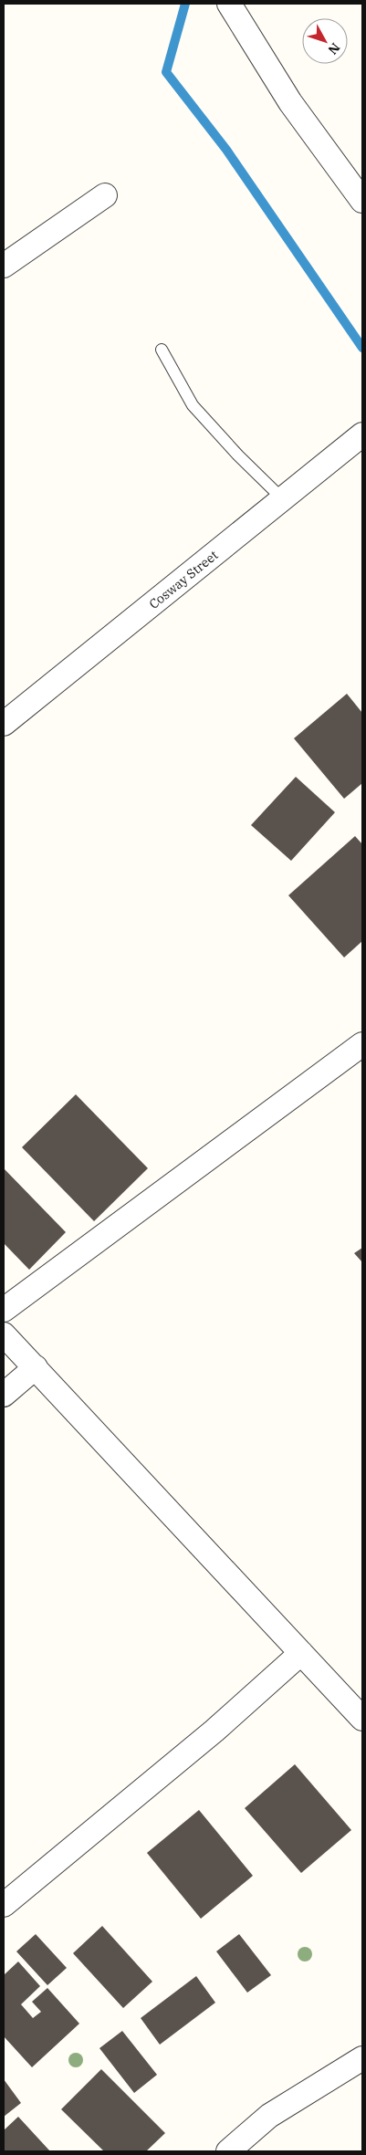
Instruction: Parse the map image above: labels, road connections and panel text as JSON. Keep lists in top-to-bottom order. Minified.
{"streets":{"street":["Cosway Street"]},"north":"bottom right"}
